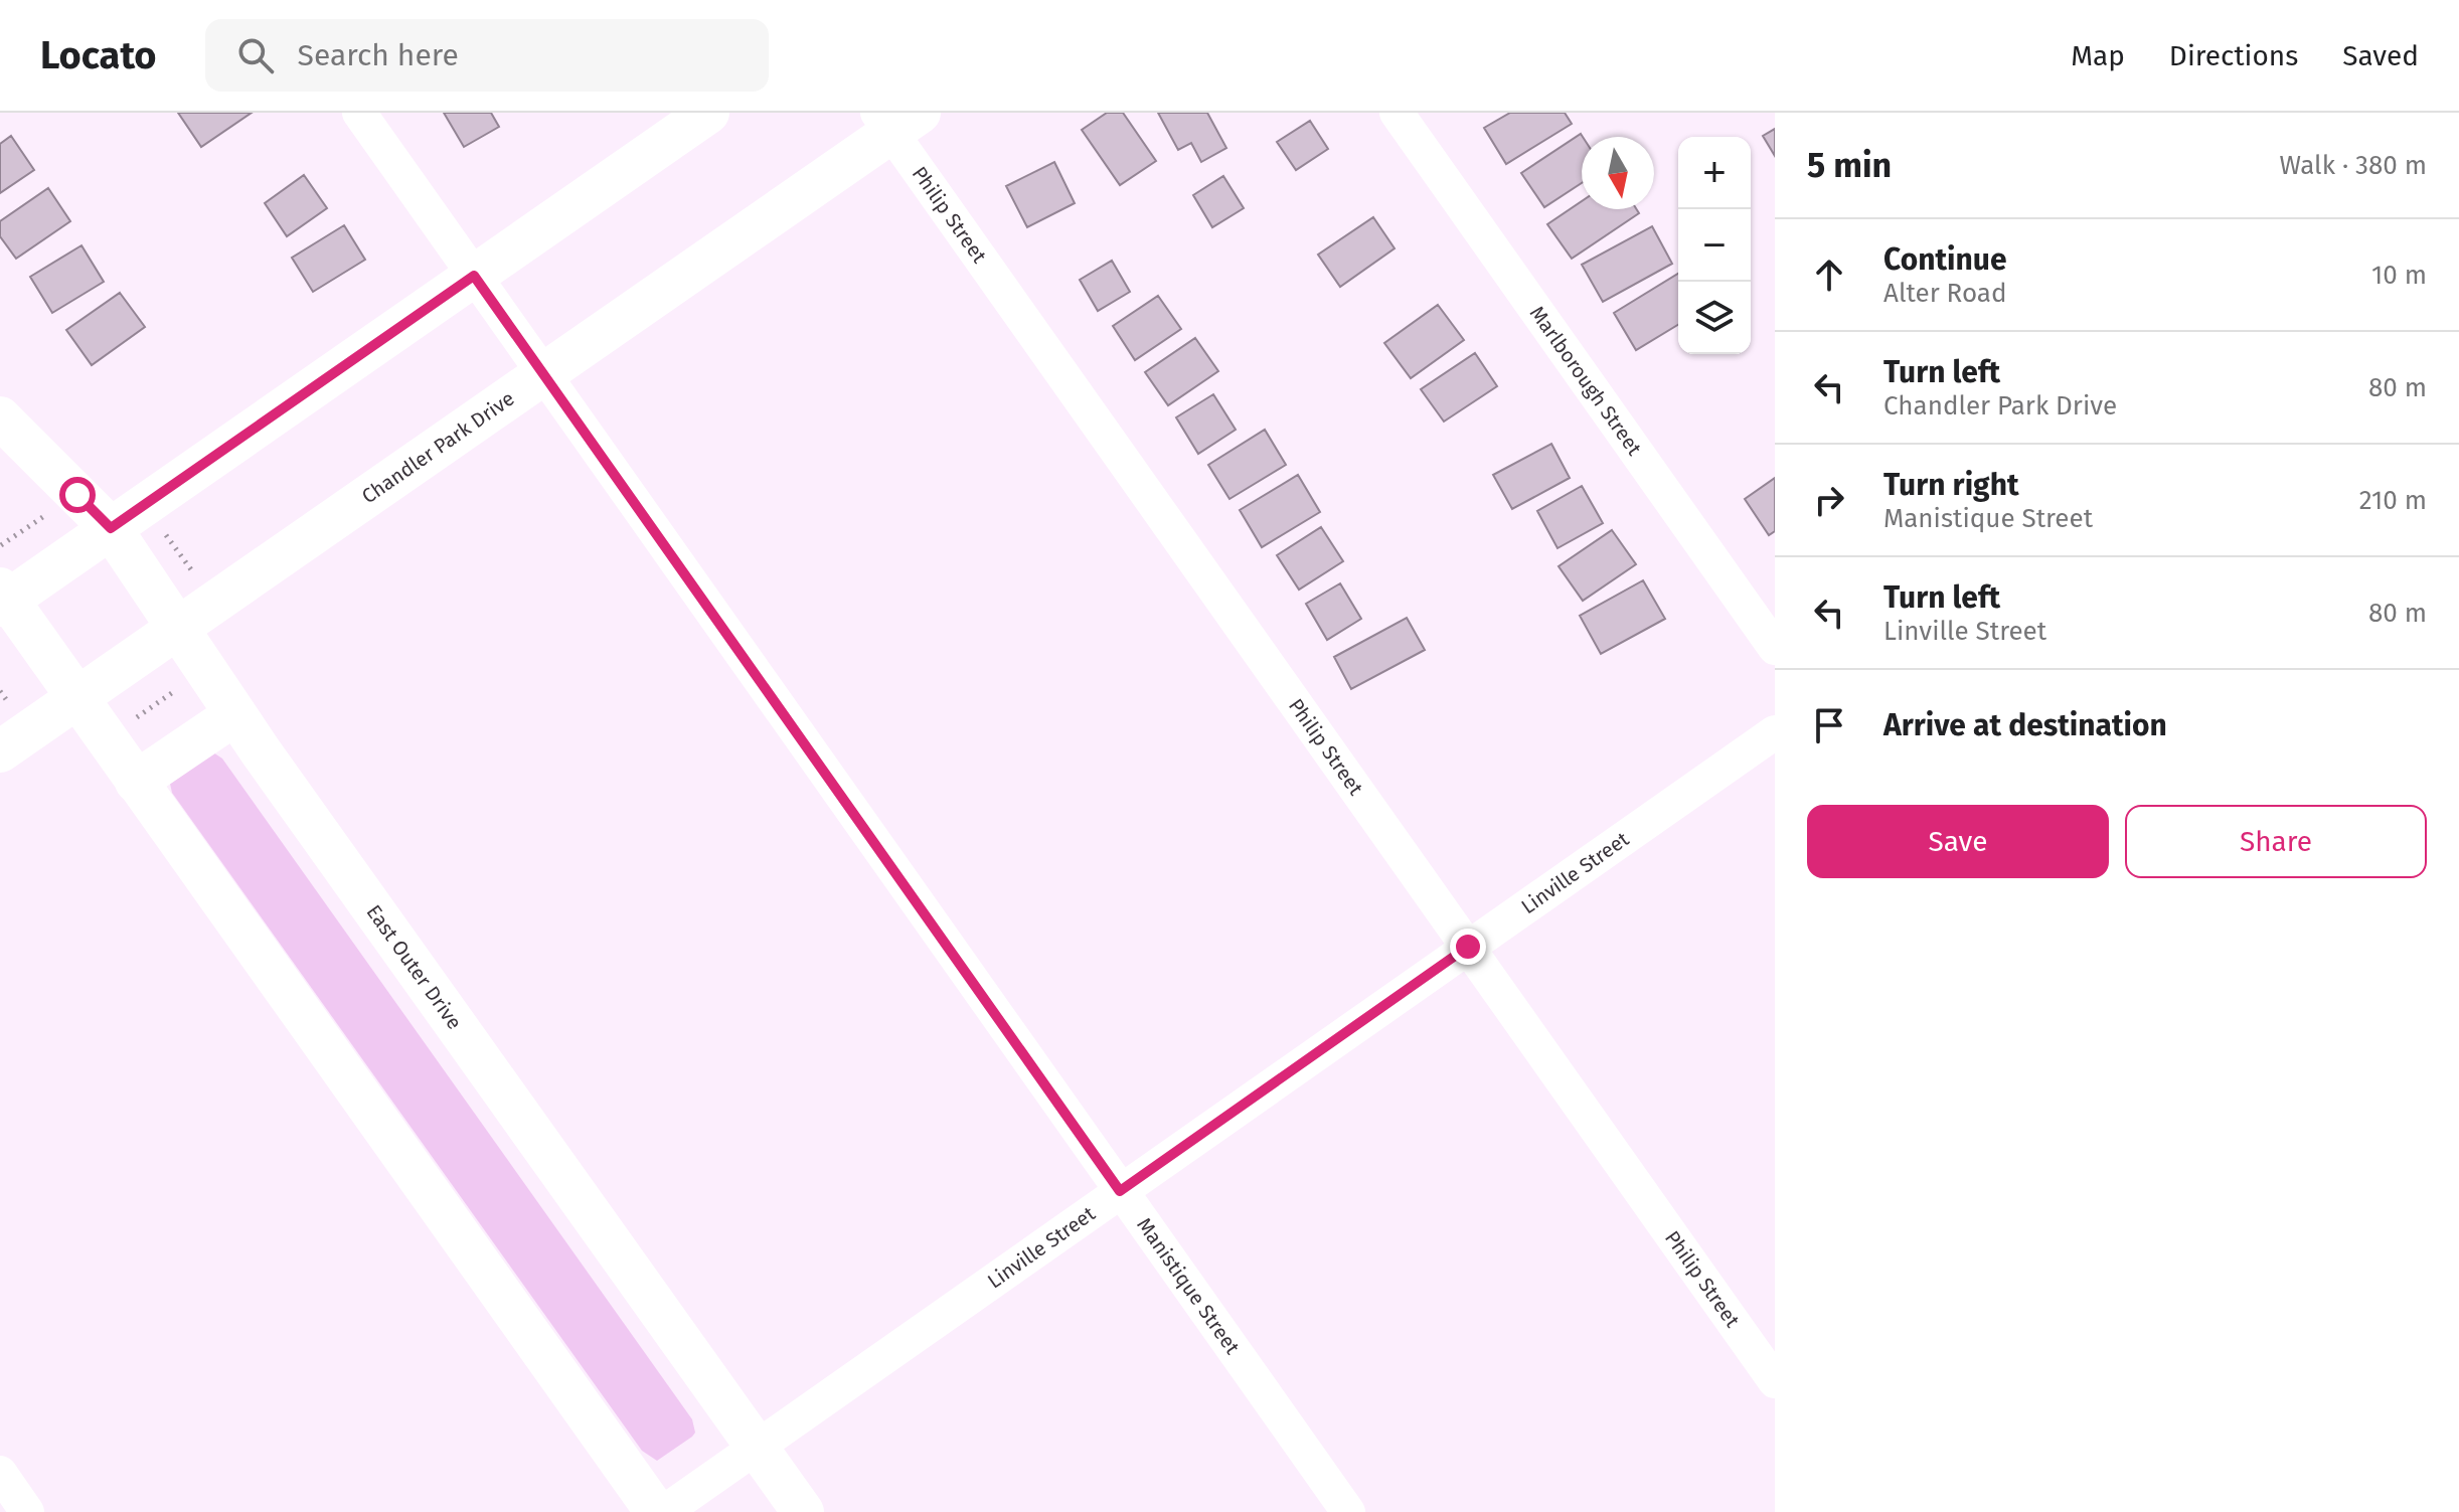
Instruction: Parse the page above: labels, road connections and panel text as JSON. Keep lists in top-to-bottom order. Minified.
{"streets":{"street":["Philip Street","Marlborough Street","Chandler Park Drive","Linville Street","East Outer Drive","Manistique Street"]},"crossings":[["Philip Street","Chandler Park Drive"],["Philip Street","Linville Street"],["Chandler Park Drive","East Outer Drive"],["Chandler Park Drive","Manistique Street"],["Linville Street","East Outer Drive"],["Linville Street","Manistique Street"]],"north":"bottom","page":{"header":"Locato","search":"Search here","nav":["Map","Directions","Saved"],"heading":["5 min","Walk · 380 m"],"map_buttons":["+","−"],"list":[["Continue","Alter Road","10 m"],["Turn left","Chandler Park Drive","80 m"],["Turn right","Manistique Street","210 m"],["Turn left","Linville Street","80 m"],"Arrive at destination"],"buttons":["Save","Share"]}}
